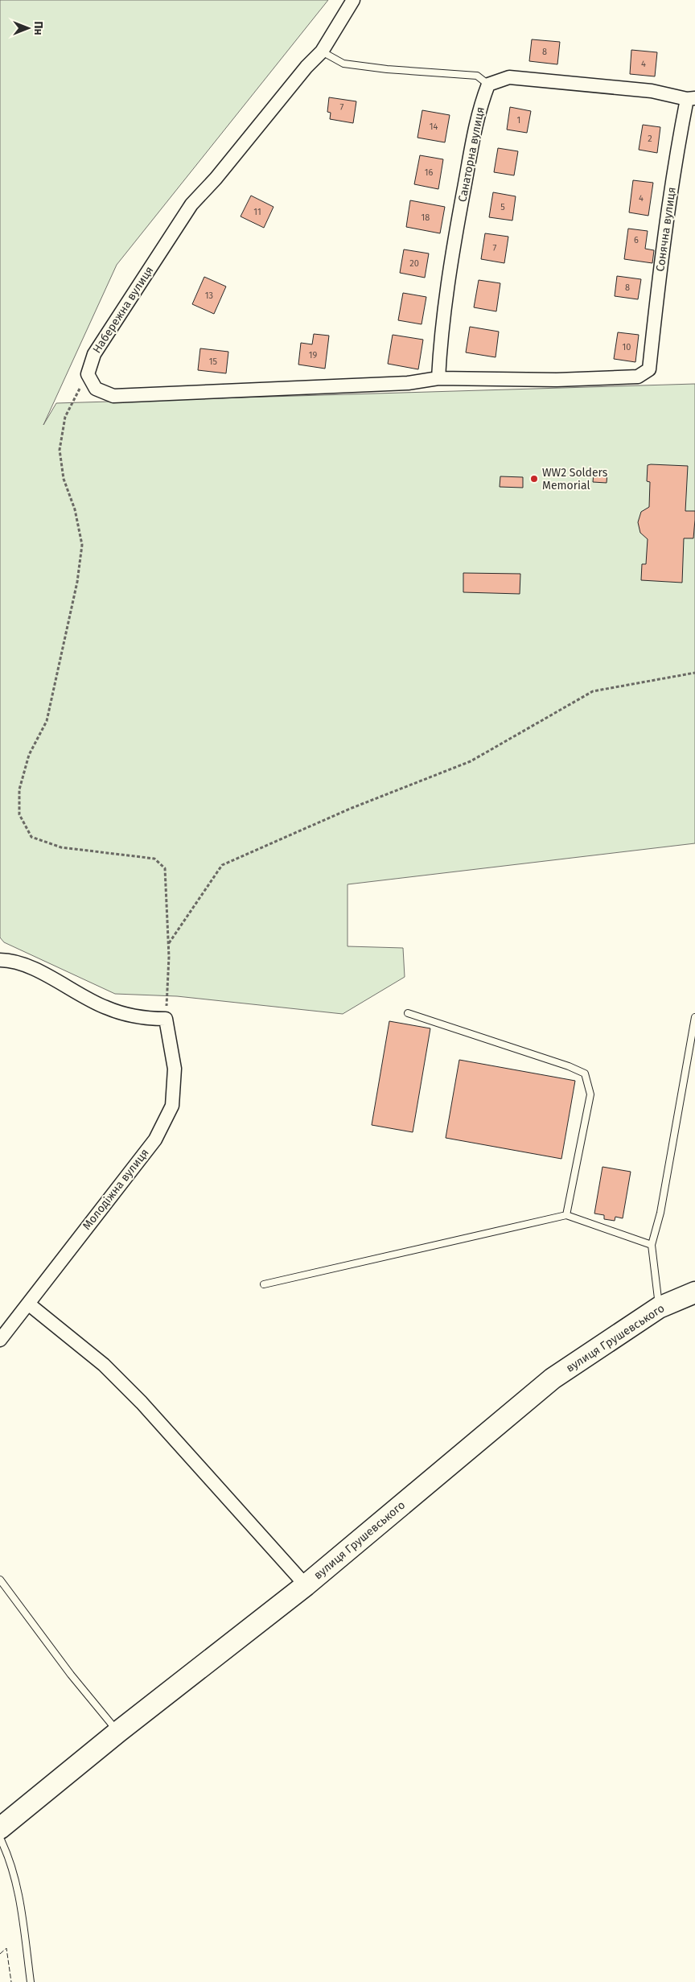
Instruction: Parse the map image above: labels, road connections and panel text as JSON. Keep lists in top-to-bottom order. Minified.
{"streets":{"main road":["вулиця Грушевського"],"street":["Санаторна вулиця","Сонячна вулиця","Набережна вулиця","Молодіжна вулиця"]},"crossings":[["Санаторна вулиця","Сонячна вулиця"],["Молодіжна вулиця","вулиця Грушевського"]],"places":["WW2 Solders Memorial"],"house_numbers":["8","4","7","1","14","2","16","4","5","11","18","6","7","20","8","13","10","19","15"],"north":"right"}
